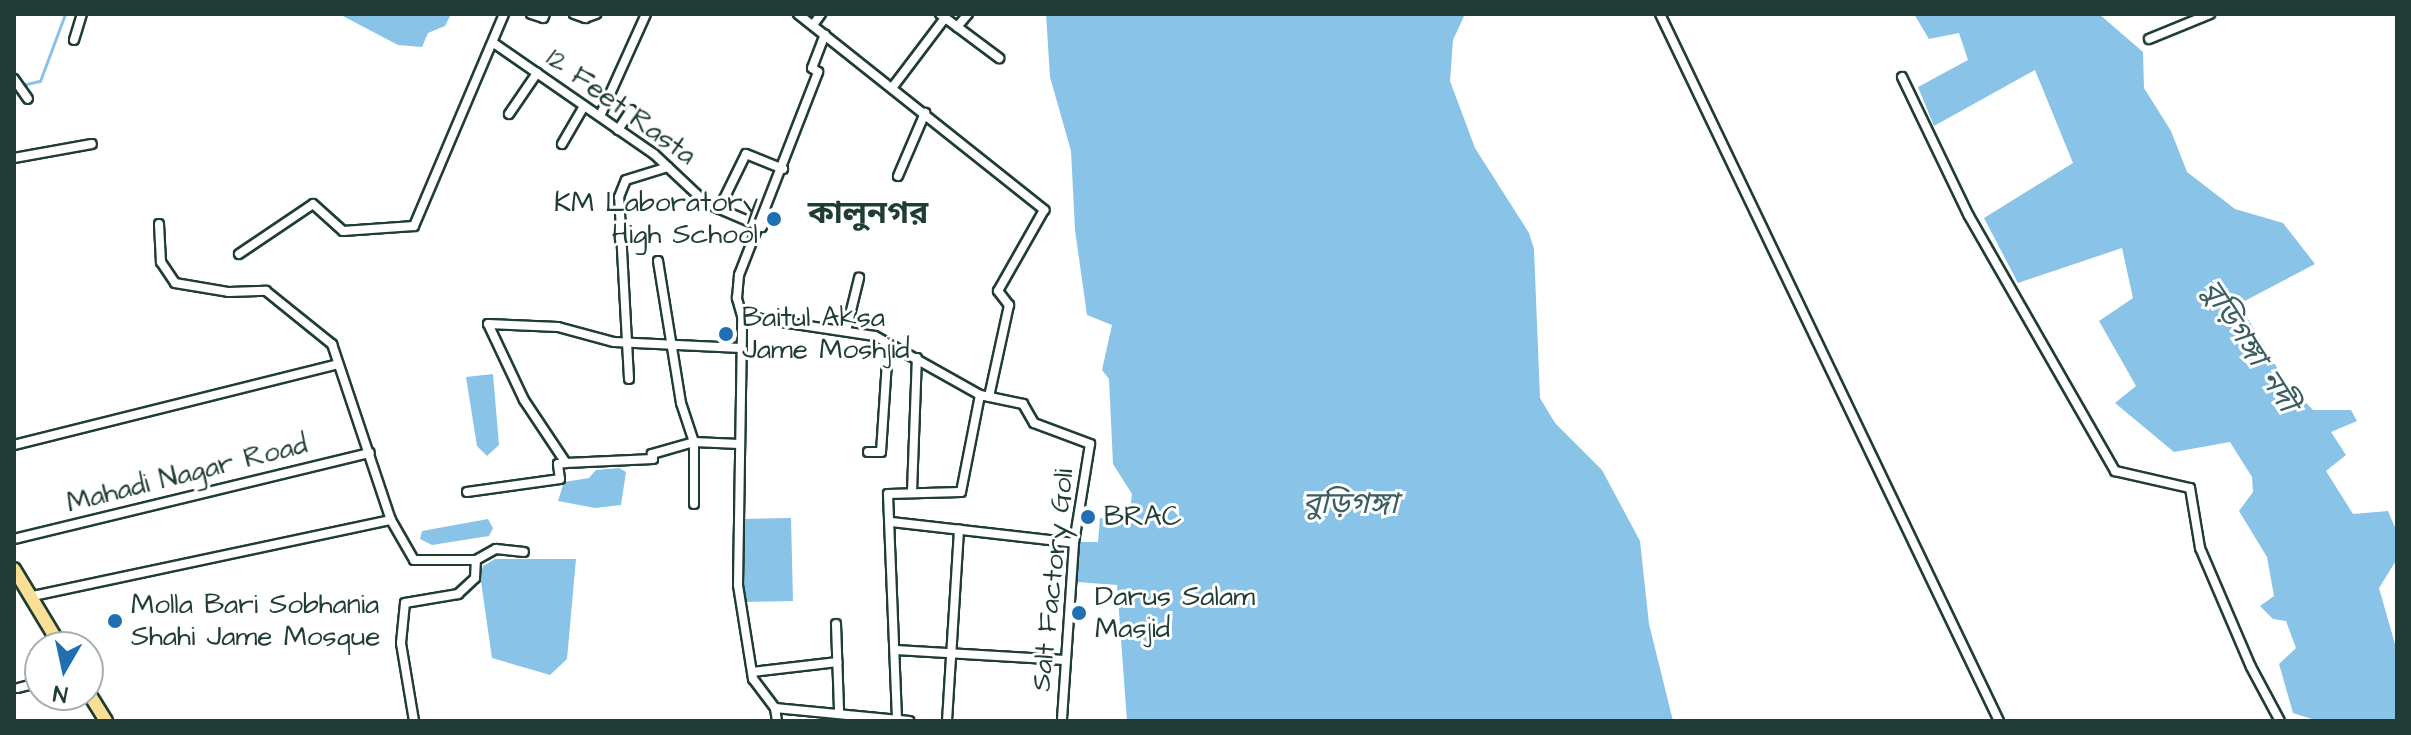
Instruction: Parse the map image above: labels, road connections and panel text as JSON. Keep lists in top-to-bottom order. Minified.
{"streets":{"street":["12 Feet Rasta","Mahadi Nagar Road","Salt Factory Goli"]},"districts":["কালুনগর"],"water":["বুড়িগঙ্গা নদী","বুড়িগঙ্গা"],"places":["KM Laboratory High School","Baitul Aksa Jame Moshjid","BRAC","Darus Salam Masjid","Molla Bari Sobhania Shahi Jame Mosque"],"north":"bottom"}
